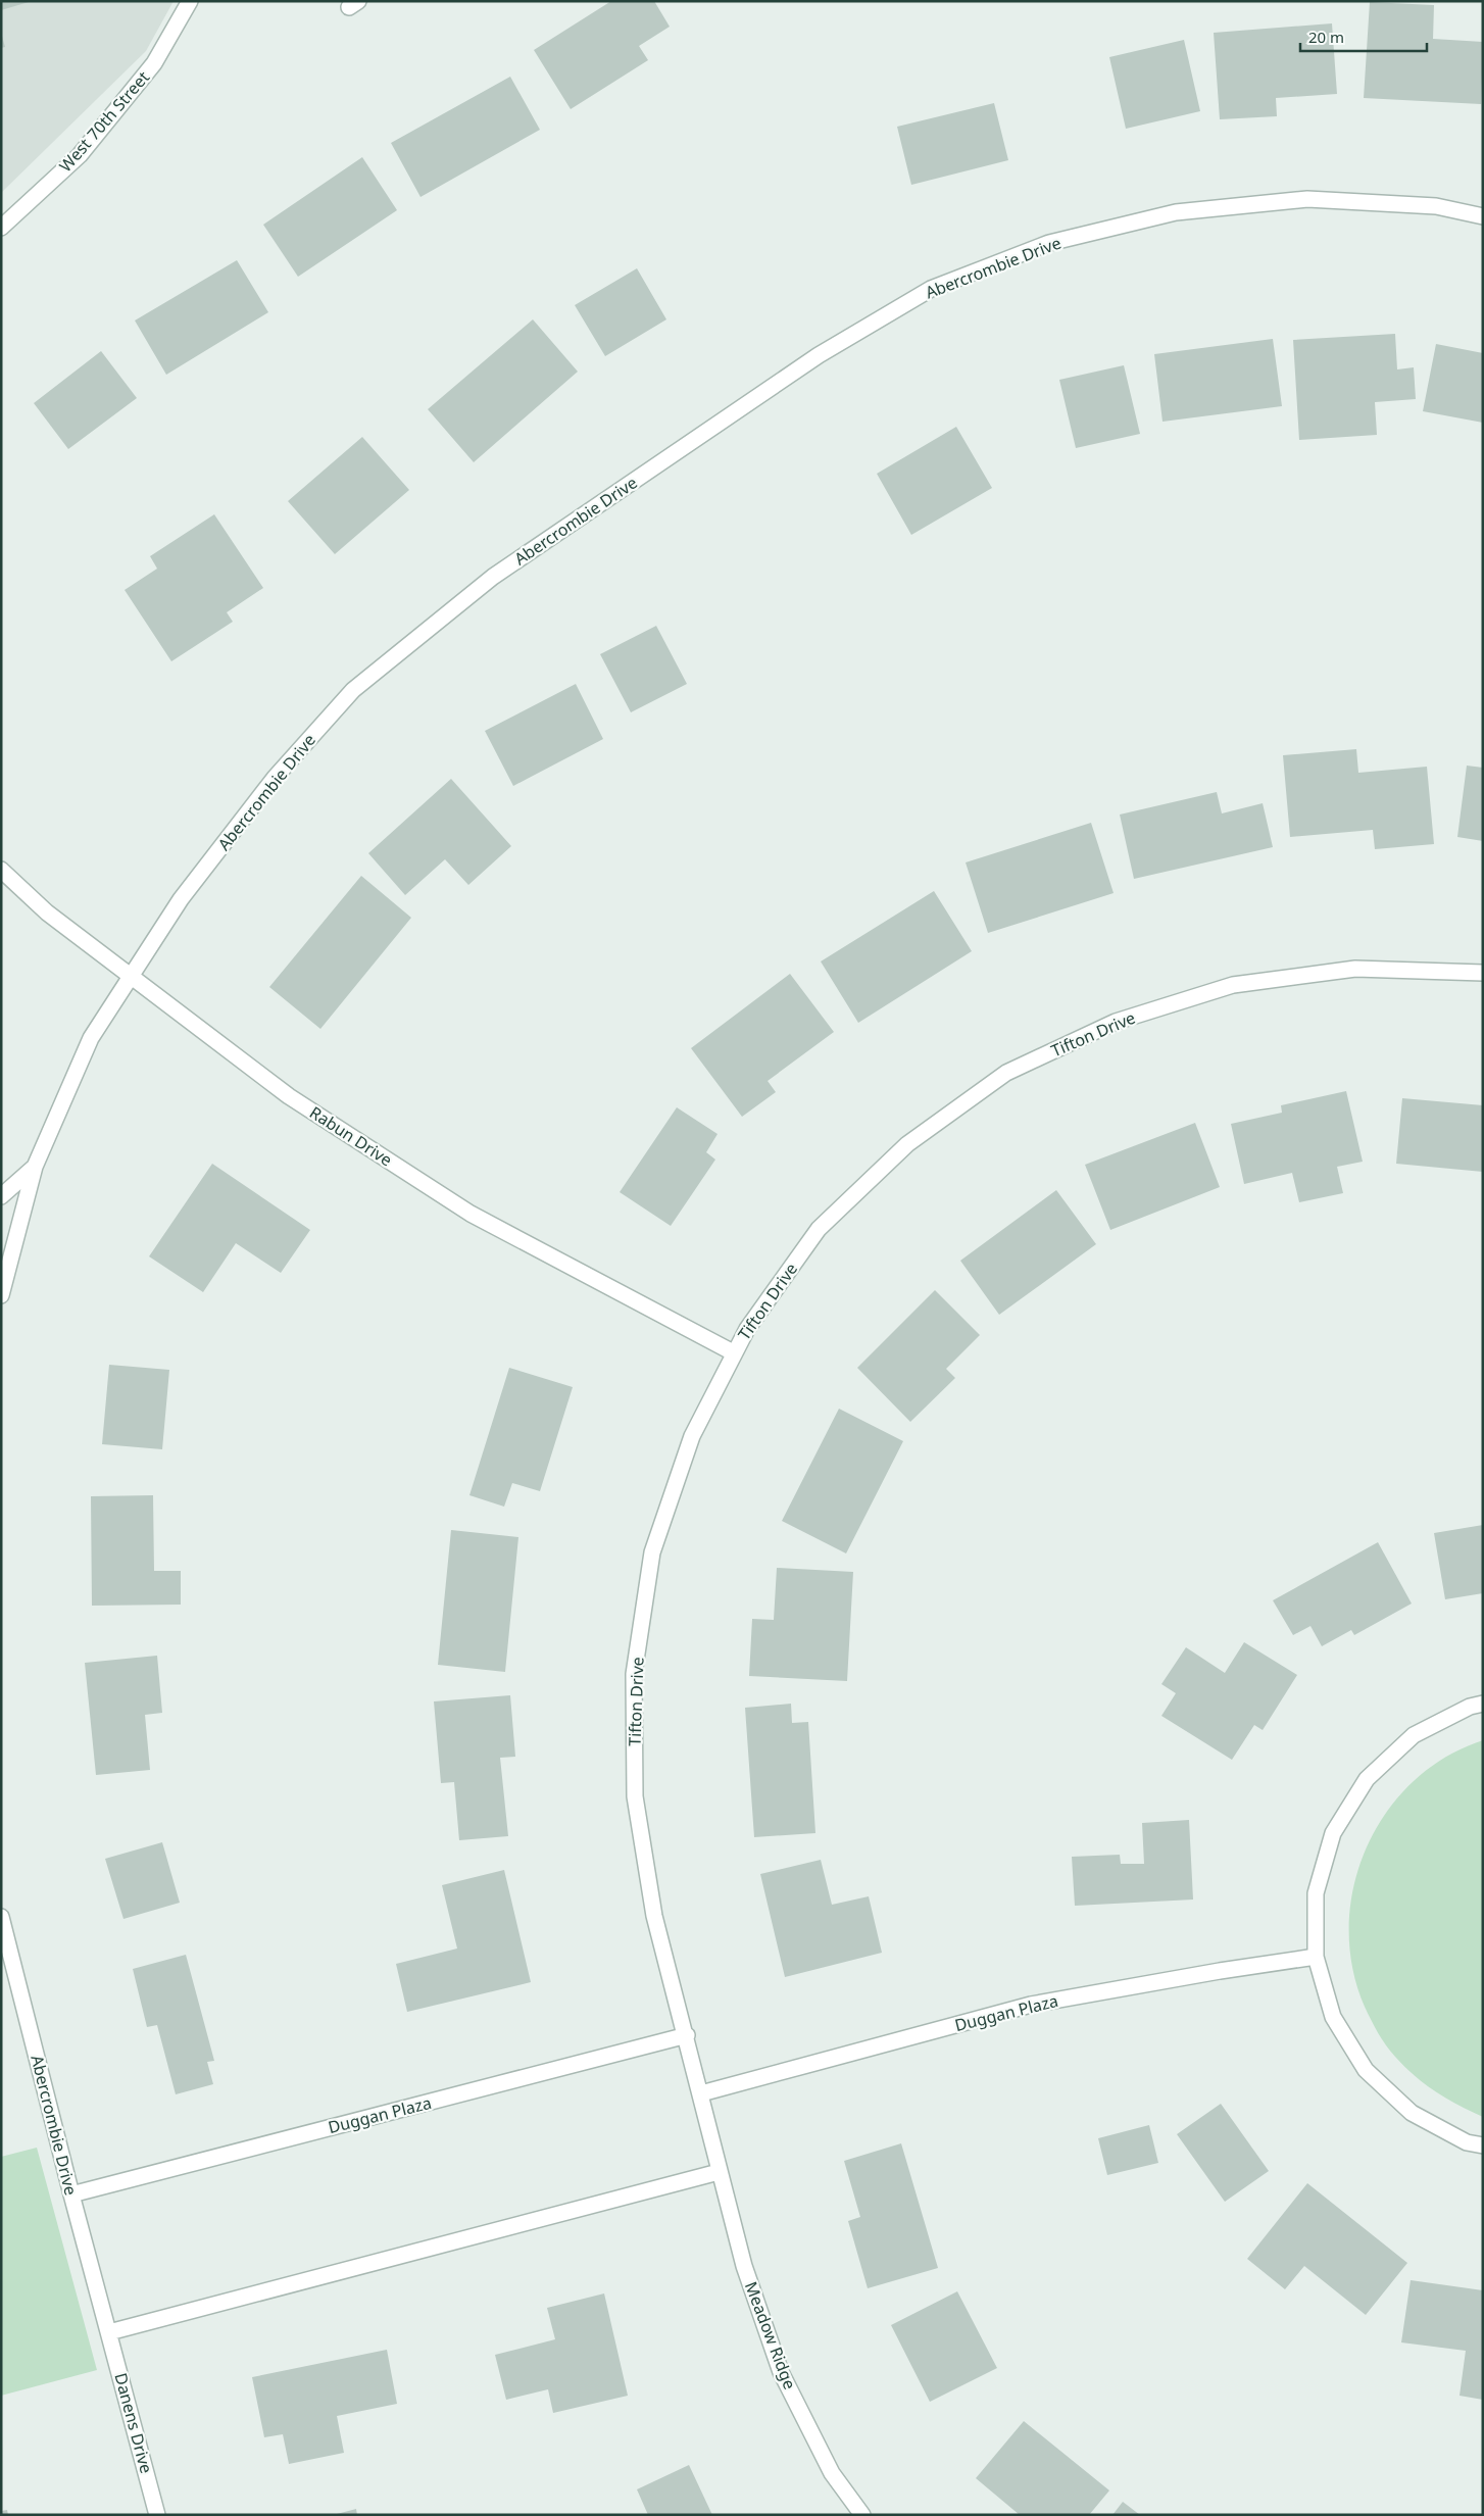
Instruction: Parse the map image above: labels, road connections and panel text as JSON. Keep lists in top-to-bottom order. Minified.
{"streets":{"street":["West 70th Street","Abercrombie Drive","Tifton Drive","Rabun Drive","Duggan Plaza","Meadow Ridge","Danens Drive"]},"crossings":[["Abercrombie Drive","Rabun Drive"],["Abercrombie Drive","Duggan Plaza"],["Abercrombie Drive","Danens Drive"],["Tifton Drive","Rabun Drive"],["Tifton Drive","Duggan Plaza"],["Tifton Drive","Meadow Ridge"],["Duggan Plaza","Meadow Ridge"]],"scale_bar":"20 m"}
